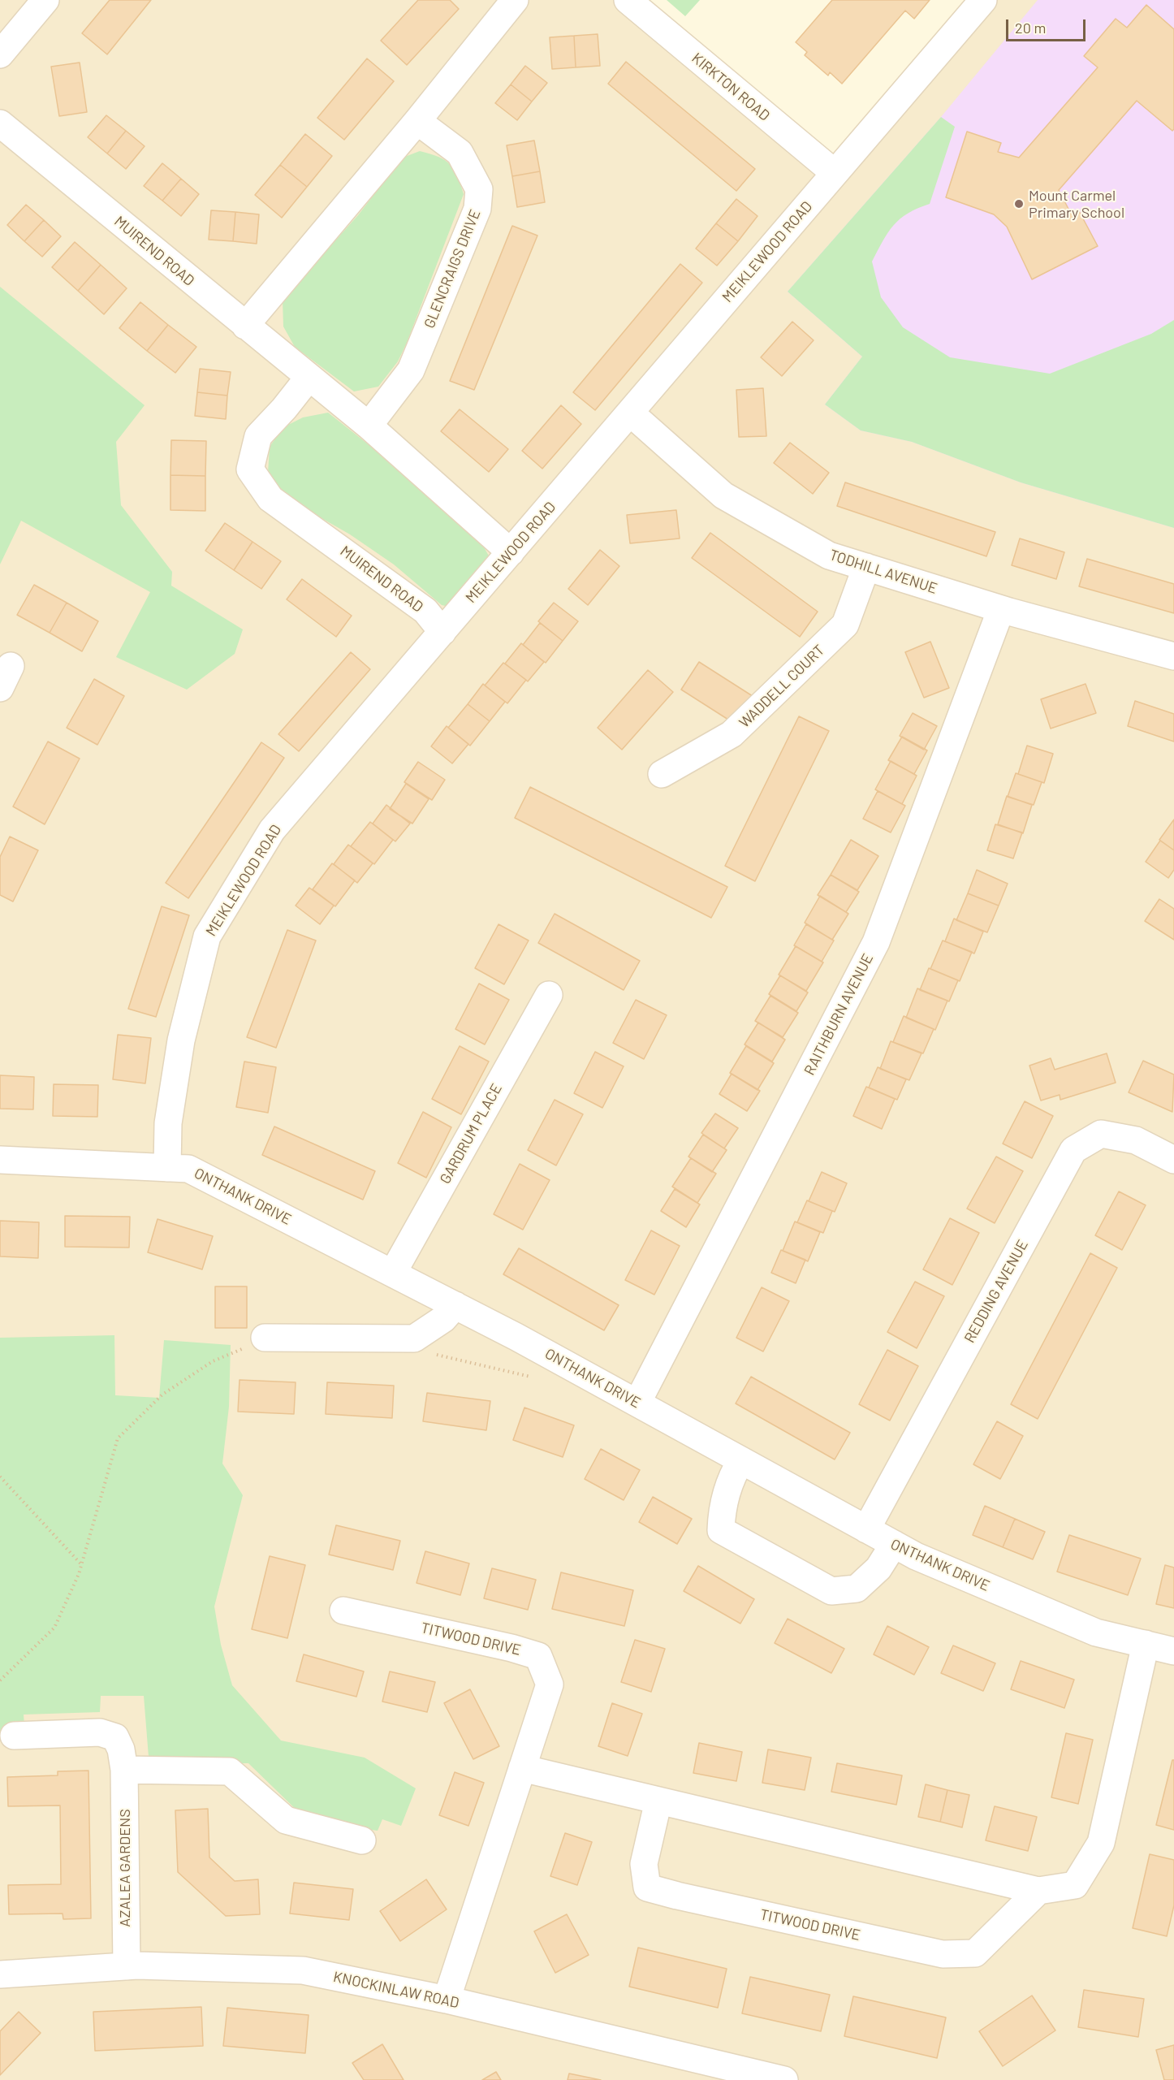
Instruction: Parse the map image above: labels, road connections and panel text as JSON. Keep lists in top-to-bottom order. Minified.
{"streets":{"street":["KIRKTON ROAD","MUIREND ROAD","MEIKLEWOOD ROAD","GLENCRAIGS DRIVE","TODHILL AVENUE","WADDELL COURT","RAITHBURN AVENUE","GARDRUM PLACE","ONTHANK DRIVE","REDDING AVENUE","TITWOOD DRIVE","AZALEA GARDENS","KNOCKINLAW ROAD"]},"crossings":[["KIRKTON ROAD","MEIKLEWOOD ROAD"],["MUIREND ROAD","MEIKLEWOOD ROAD"],["MUIREND ROAD","GLENCRAIGS DRIVE"],["MEIKLEWOOD ROAD","TODHILL AVENUE"],["MEIKLEWOOD ROAD","ONTHANK DRIVE"],["TODHILL AVENUE","WADDELL COURT"],["TODHILL AVENUE","RAITHBURN AVENUE"],["RAITHBURN AVENUE","ONTHANK DRIVE"],["GARDRUM PLACE","ONTHANK DRIVE"],["ONTHANK DRIVE","REDDING AVENUE"],["TITWOOD DRIVE","KNOCKINLAW ROAD"],["AZALEA GARDENS","KNOCKINLAW ROAD"]],"places":["Mount Carmel Primary School"],"scale_bar":"20 m"}
